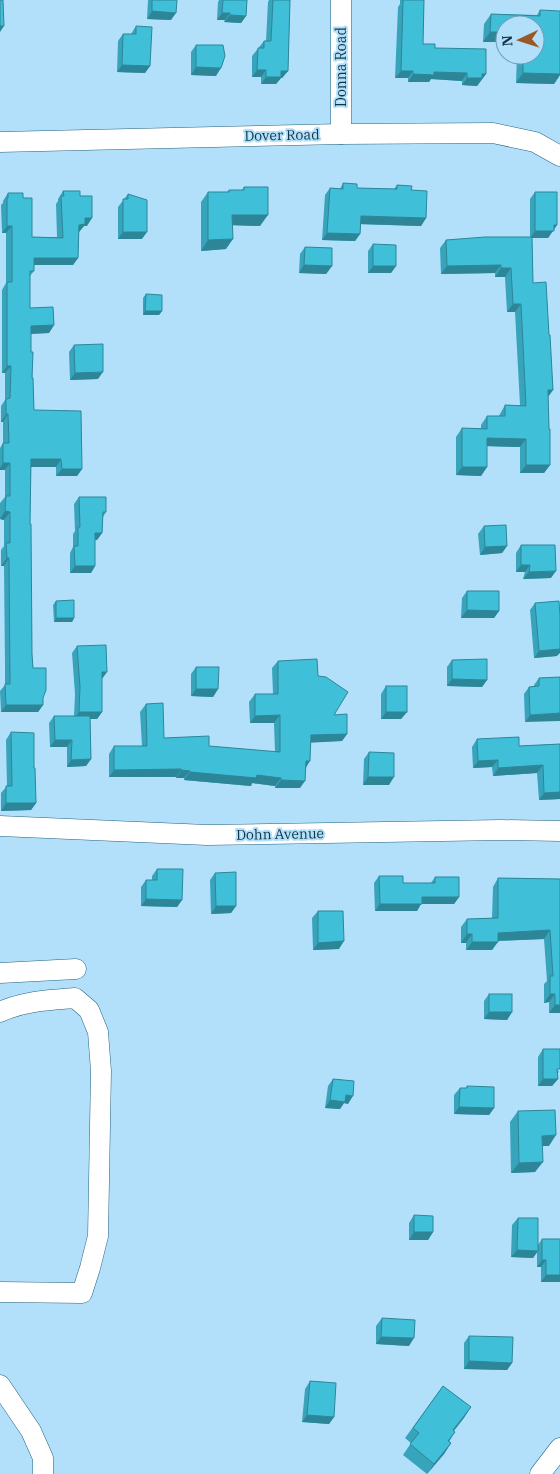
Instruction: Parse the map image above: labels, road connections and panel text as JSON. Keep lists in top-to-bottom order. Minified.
{"streets":{"street":["Donna Road","Dover Road","Dohn Avenue"]},"crossings":[["Donna Road","Dover Road"]],"north":"left"}
